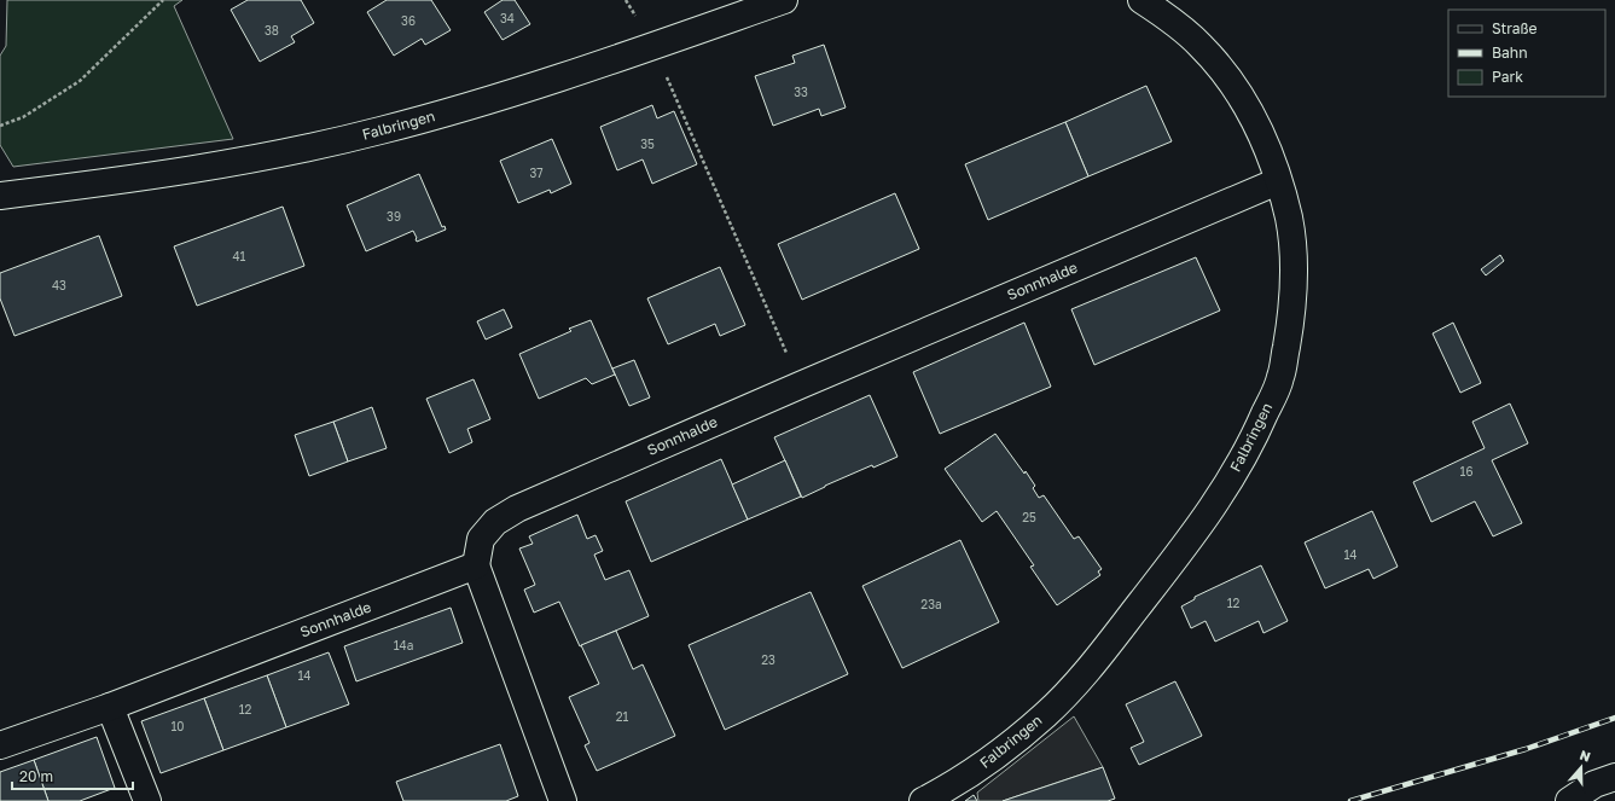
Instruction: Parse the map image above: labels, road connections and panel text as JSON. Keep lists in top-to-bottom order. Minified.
{"streets":{"street":["Falbringen","Sonnhalde"]},"crossings":[["Falbringen","Sonnhalde"]],"house_numbers":["34","36","38","33","35","37","39","41","43","16","25","14","12","23a","14a","23","14","12","21","10"],"legend":["Straße","Bahn","Park"],"scale_bar":"20 m","north":"top"}
